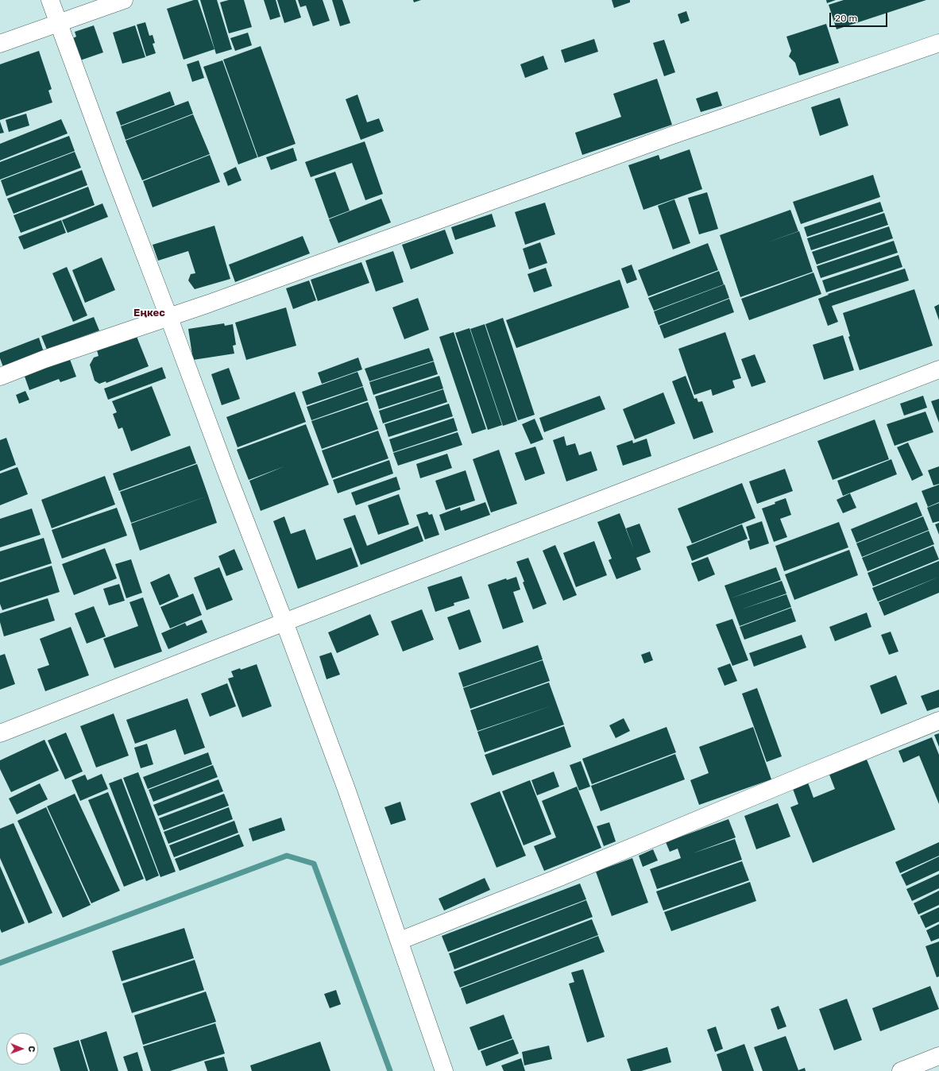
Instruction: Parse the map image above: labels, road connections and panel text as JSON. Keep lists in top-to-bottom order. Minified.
{"districts":["Еңкес"],"scale_bar":"20 m","north":"right"}
